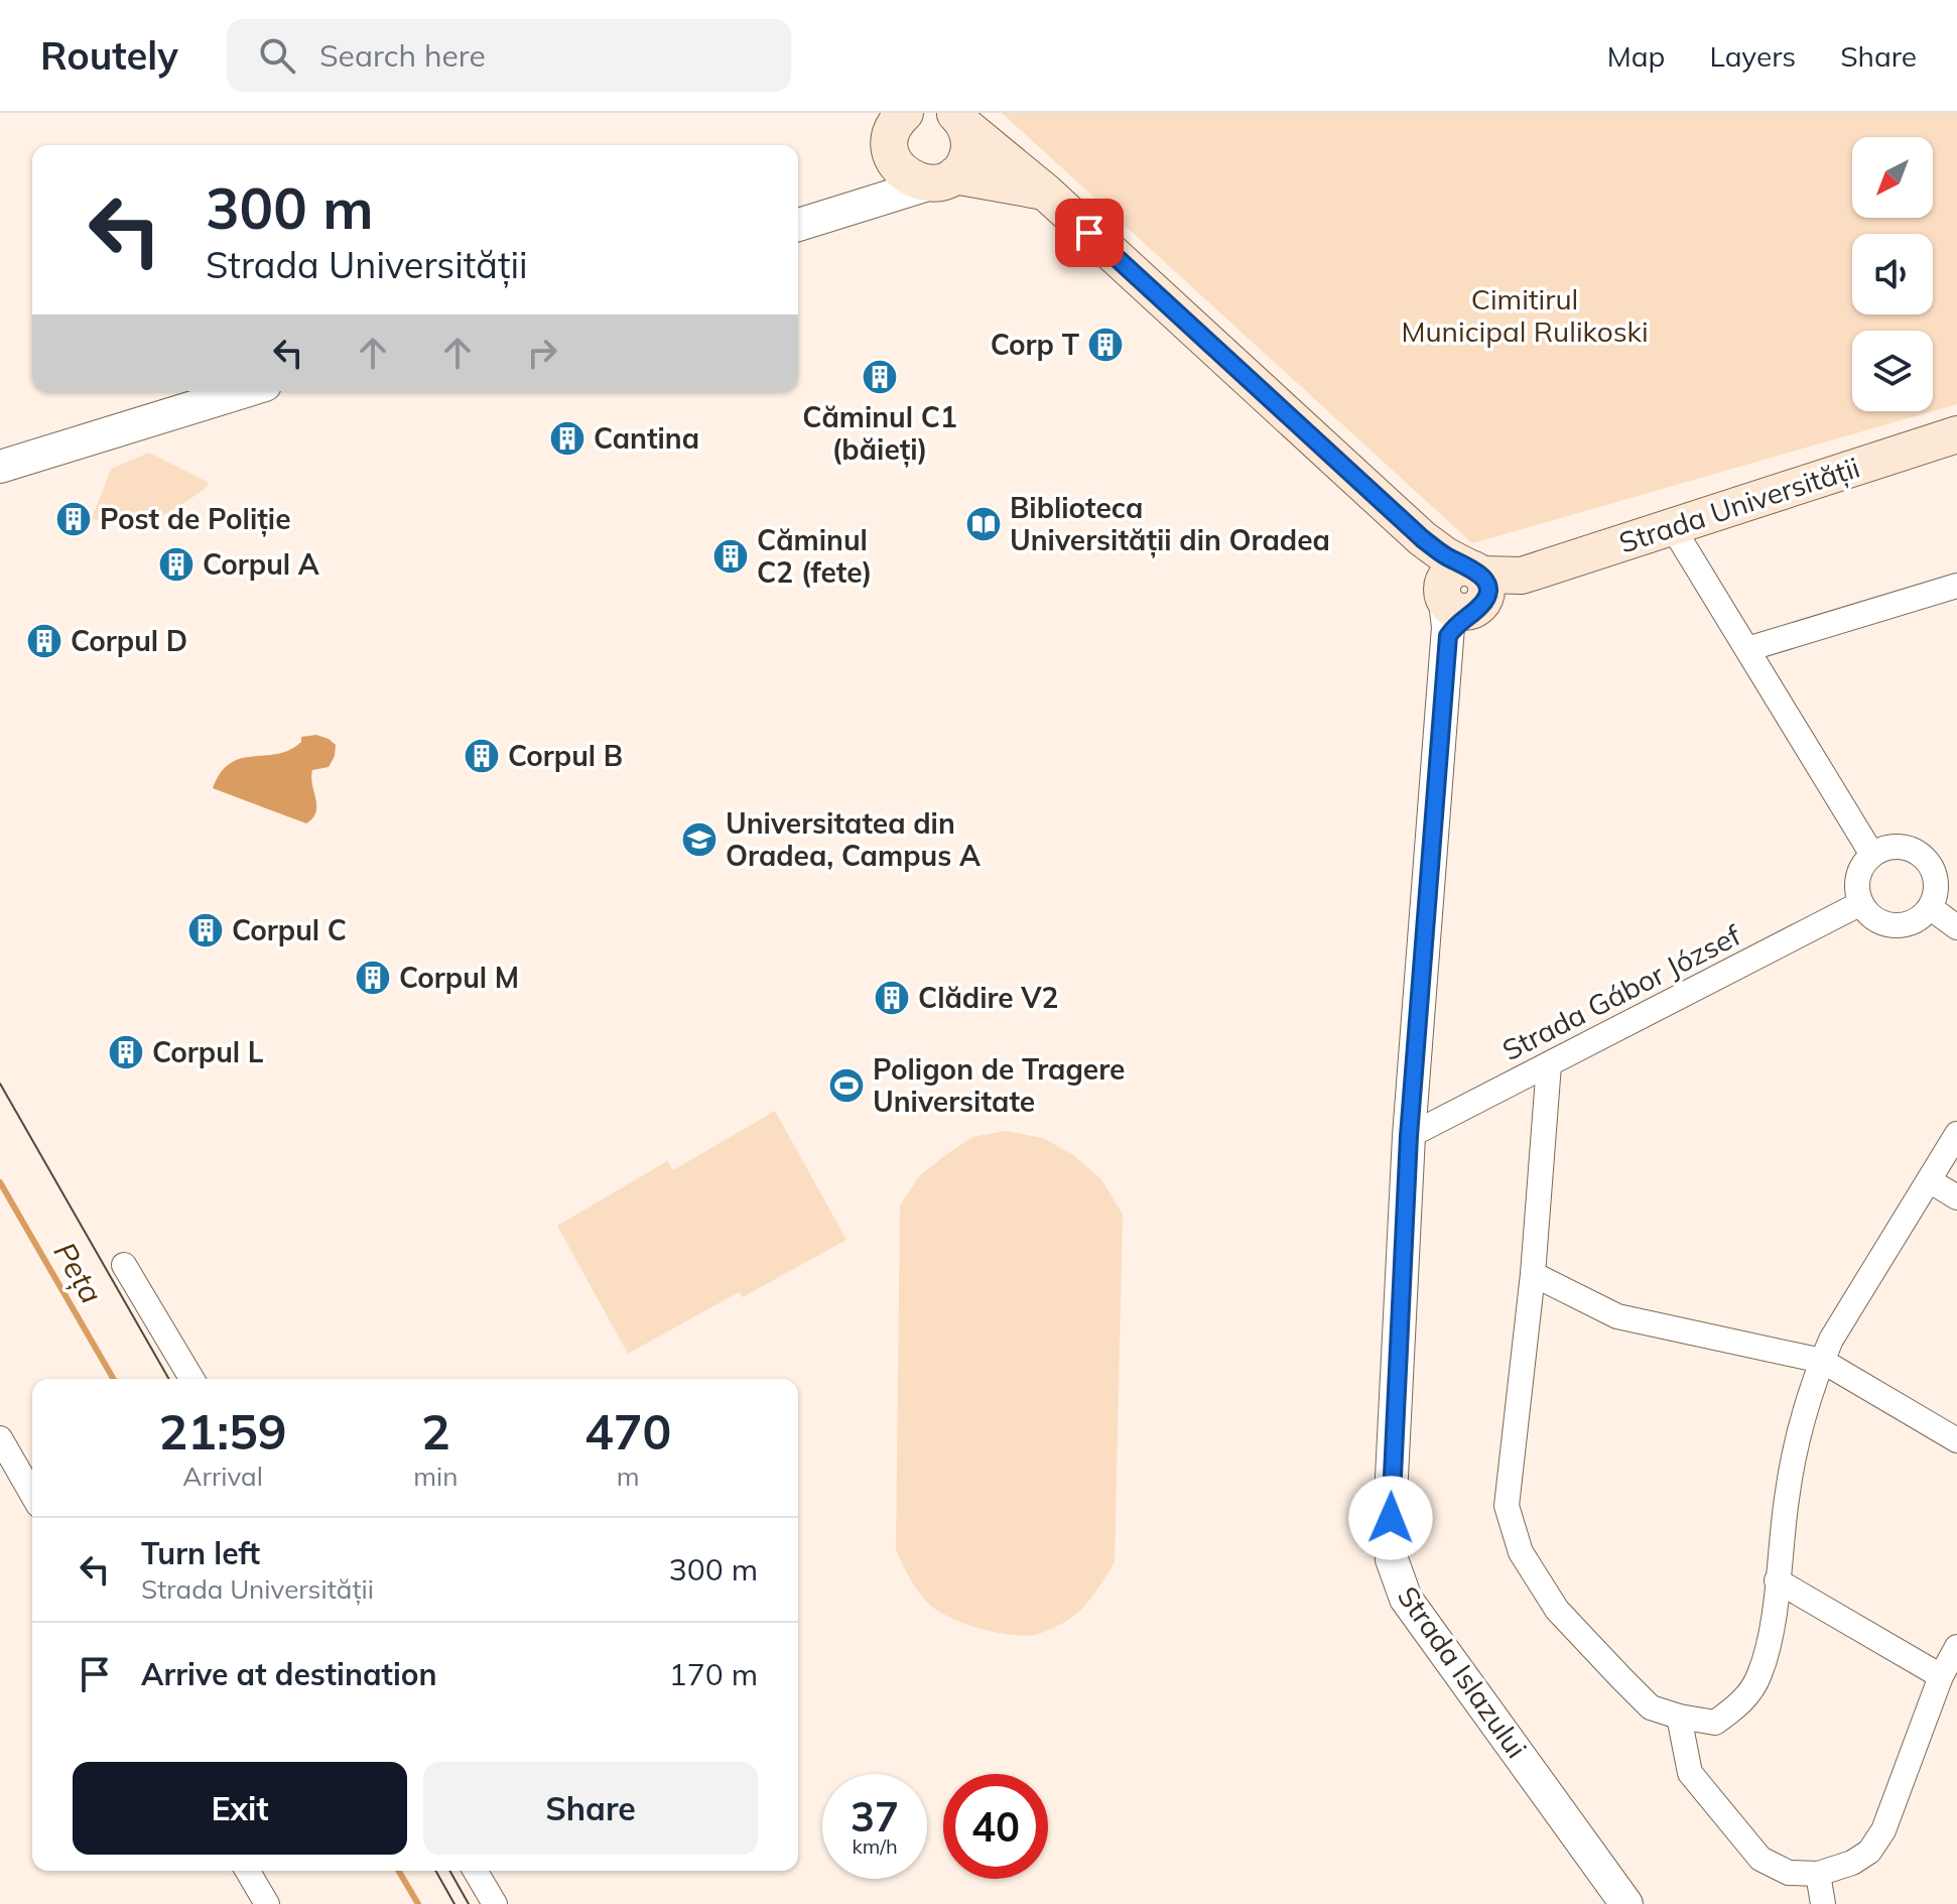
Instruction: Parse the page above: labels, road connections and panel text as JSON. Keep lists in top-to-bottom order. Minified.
{"streets":{"main road":["Strada Universității"],"street":["Strada Gábor József","Strada Islazului"]},"crossings":[["Strada Universității","Strada Islazului"],["Strada Gábor József","Strada Islazului"]],"water":["Peța"],"parks":["Cimitirul Municipal Rulikoski"],"places":{"building":["Corp T","Căminul C1 (băieți)","Cantina","Post de Poliție","Căminul C2 (fete)","Corpul A","Corpul D","Corpul B","Corpul C","Corpul M","Clădire V2","Corpul L"],"library":["Biblioteca Universității din Oradea"],"school or university":["Universitatea din Oradea, Campus A"],"sports":["Poligon de Tragere Universitate"]},"north":"bottom left","page":{"header":"Routely","search":"Search here","nav":["Map","Layers","Share"],"turn":["300 m","Strada Universității"],"eta":["21:59","Arrival","2","min","470","m"],"list":[{"name":"Turn left","note":"Strada Universității","value":"300 m"},{"name":"Arrive at destination","value":"170 m"}],"buttons":["Exit","Share"],"speed":"37 km/h","limit":"40"}}
